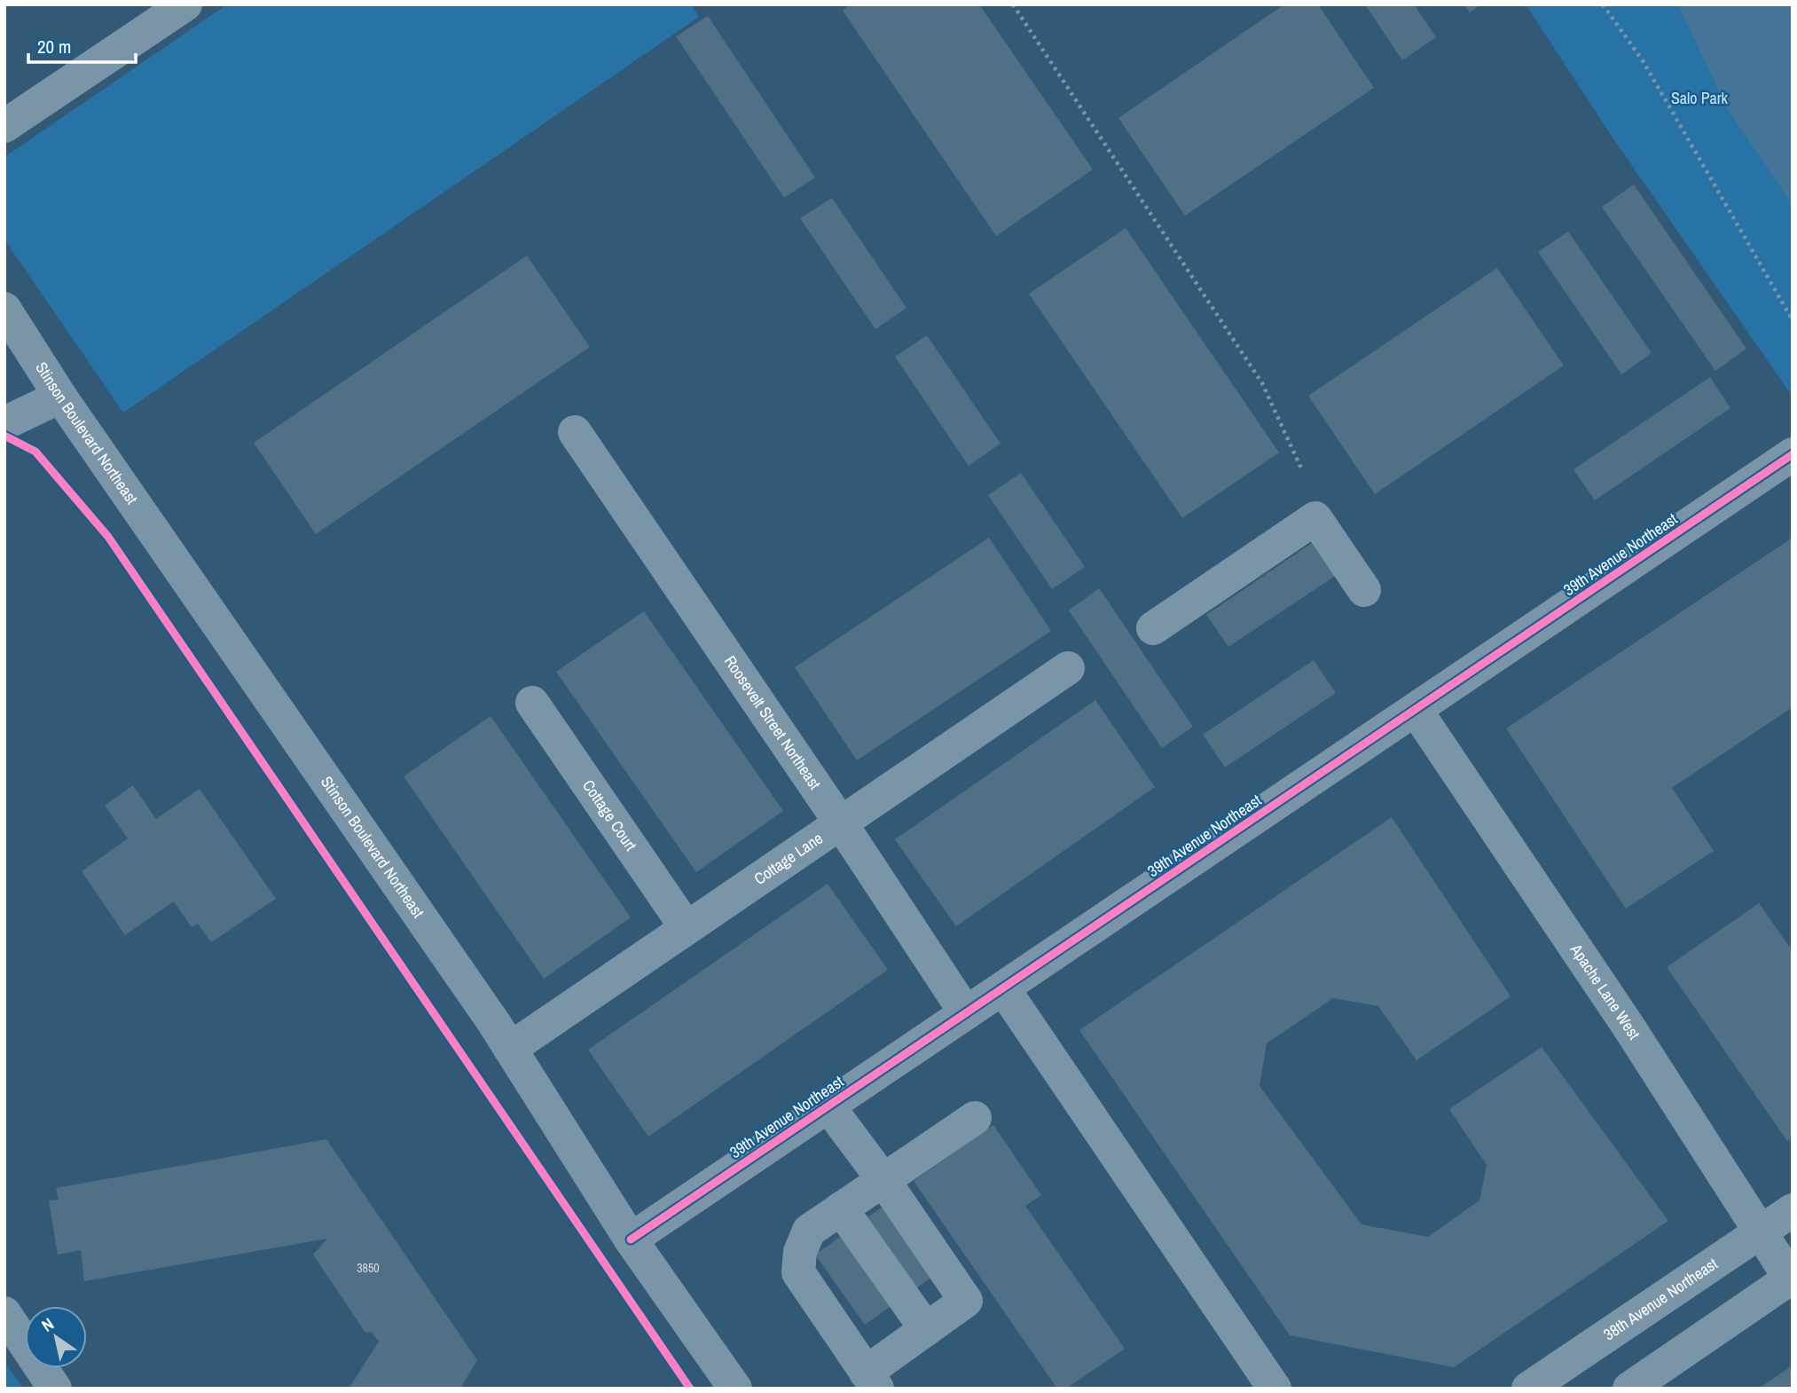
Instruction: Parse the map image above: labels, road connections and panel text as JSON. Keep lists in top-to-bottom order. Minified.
{"streets":{"street":["Stinson Boulevard Northeast","39th Avenue Northeast","Roosevelt Street Northeast","Cottage Court","Cottage Lane","Apache Lane West","38th Avenue Northeast"]},"crossings":[["Stinson Boulevard Northeast","39th Avenue Northeast"],["Stinson Boulevard Northeast","Cottage Lane"],["39th Avenue Northeast","Roosevelt Street Northeast"],["39th Avenue Northeast","Apache Lane West"],["Roosevelt Street Northeast","Cottage Lane"],["Cottage Court","Cottage Lane"],["Apache Lane West","38th Avenue Northeast"]],"parks":["Salo Park"],"house_numbers":["3850"],"scale_bar":"20 m","north":"top left"}
